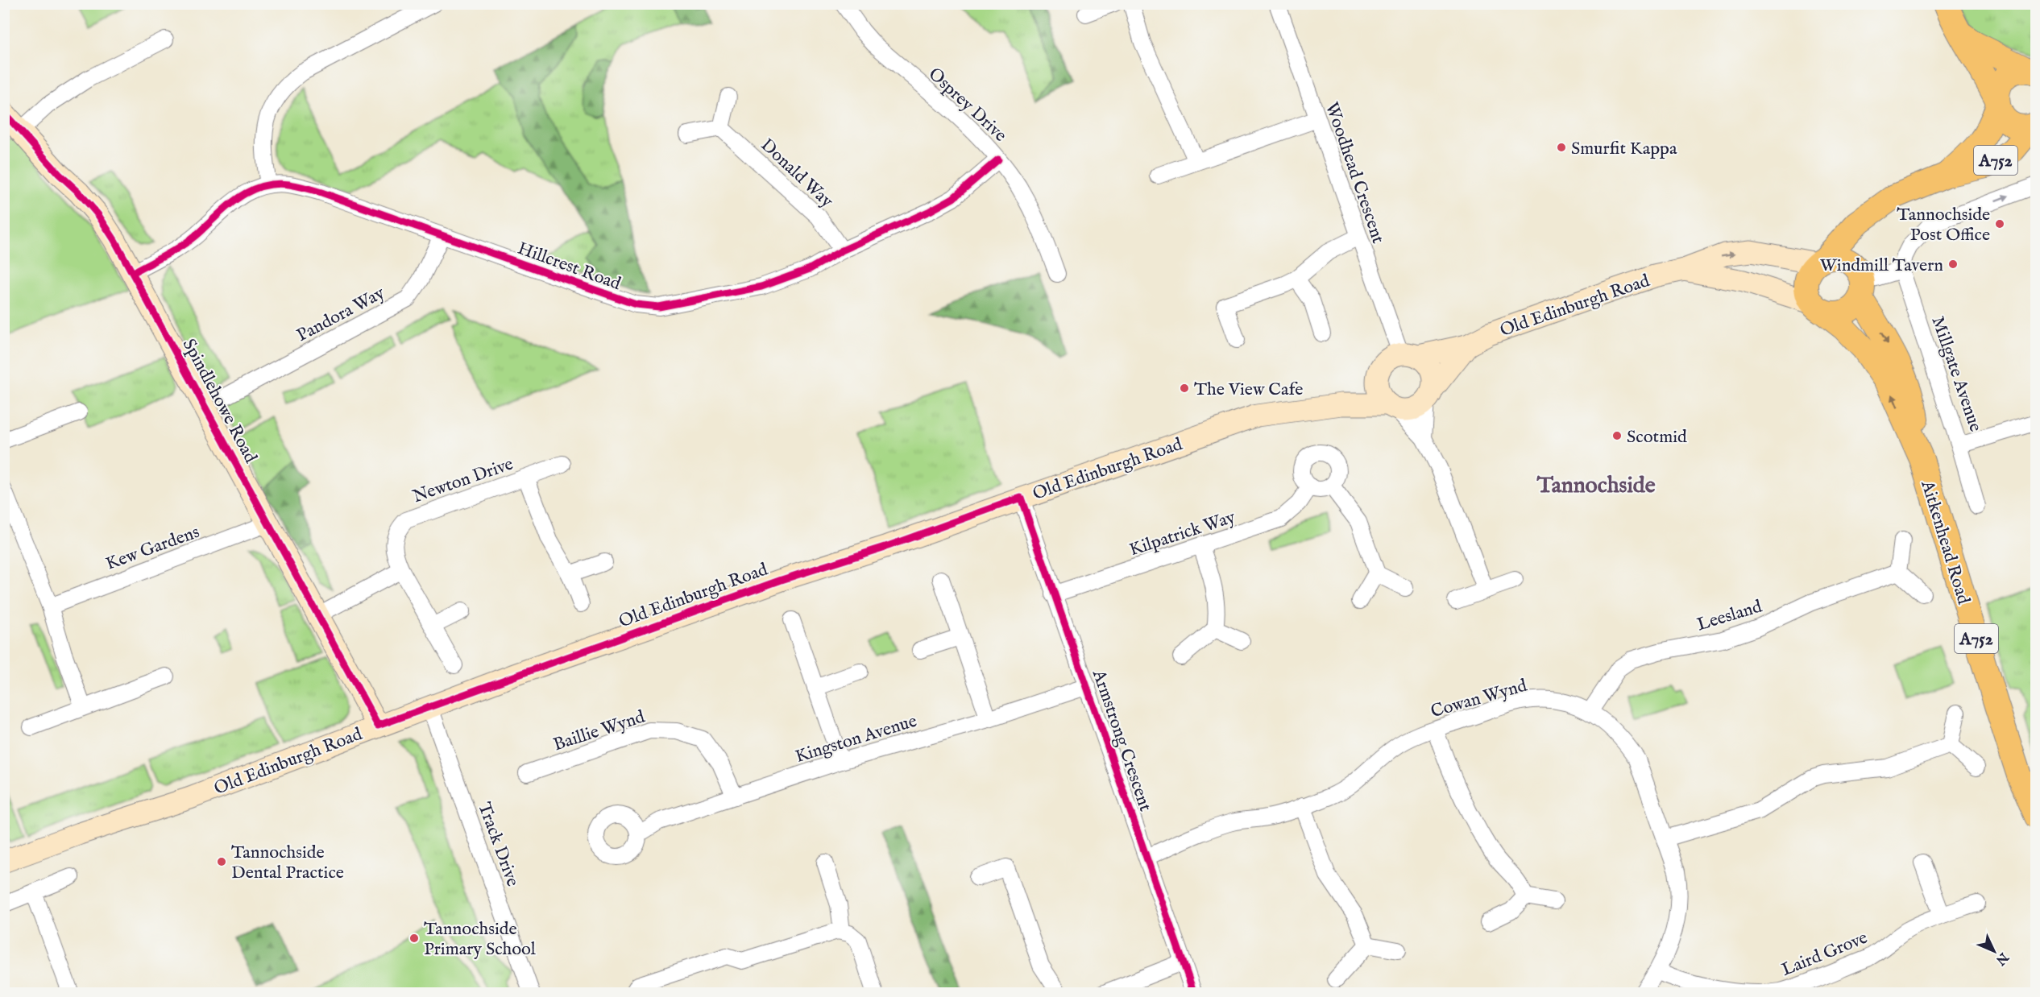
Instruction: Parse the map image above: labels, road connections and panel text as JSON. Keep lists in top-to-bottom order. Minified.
{"streets":{"main road":["A752","Old Edinburgh Road","Spindlehowe Road","Aitkenhead Road"],"street":["Osprey Drive","Donald Way","Woodhead Crescent","Hillcrest Road","Pandora Way","Millgate Avenue","Newton Drive","Kilpatrick Way","Kew Gardens","Leesland","Cowan Wynd","Baillie Wynd","Kingston Avenue","Armstrong Crescent","Track Drive","Laird Grove"]},"crossings":[["Osprey Drive","Hillcrest Road"],["A752","Old Edinburgh Road"],["A752","Aitkenhead Road"],["Donald Way","Hillcrest Road"],["Woodhead Crescent","Old Edinburgh Road"],["Hillcrest Road","Pandora Way"],["Hillcrest Road","Spindlehowe Road"],["Old Edinburgh Road","Spindlehowe Road"],["Old Edinburgh Road","Aitkenhead Road"],["Old Edinburgh Road","Armstrong Crescent"],["Old Edinburgh Road","Track Drive"],["Spindlehowe Road","Kew Gardens"],["Kilpatrick Way","Armstrong Crescent"],["Leesland","Cowan Wynd"],["Cowan Wynd","Armstrong Crescent"],["Cowan Wynd","Laird Grove"],["Baillie Wynd","Kingston Avenue"],["Kingston Avenue","Armstrong Crescent"]],"districts":["Tannochside"],"places":["Smurfit Kappa","Tannochside Post Office","Windmill Tavern","The View Cafe","Scotmid","Tannochside Dental Practice","Tannochside Primary School"],"north":"bottom right"}
